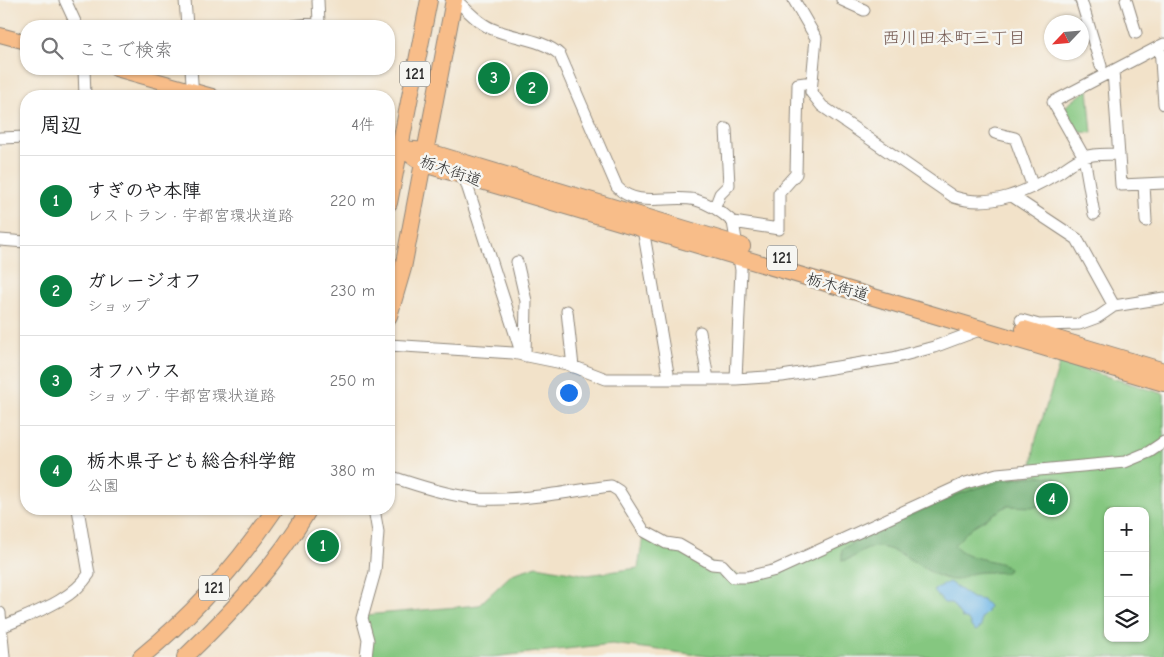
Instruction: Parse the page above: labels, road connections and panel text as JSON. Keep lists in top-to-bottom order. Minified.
{"streets":{"highway":["121","栃木街道"]},"crossings":[["121","栃木街道"]],"districts":["西川田本町三丁目"],"north":"bottom left","page":{"search":"ここで検索","pins":["3","2","4","1"],"heading":["周辺","4件"],"list":[{"mark":"1","name":"すぎのや本陣","note":"レストラン · 宇都宮環状道路","value":"220 m"},{"mark":"2","name":"ガレージオフ","note":"ショップ","value":"230 m"},{"mark":"3","name":"オフハウス","note":"ショップ · 宇都宮環状道路","value":"250 m"},{"mark":"4","name":"栃木県子ども総合科学館","note":"公園","value":"380 m"}],"map_buttons":["+","−"]}}
